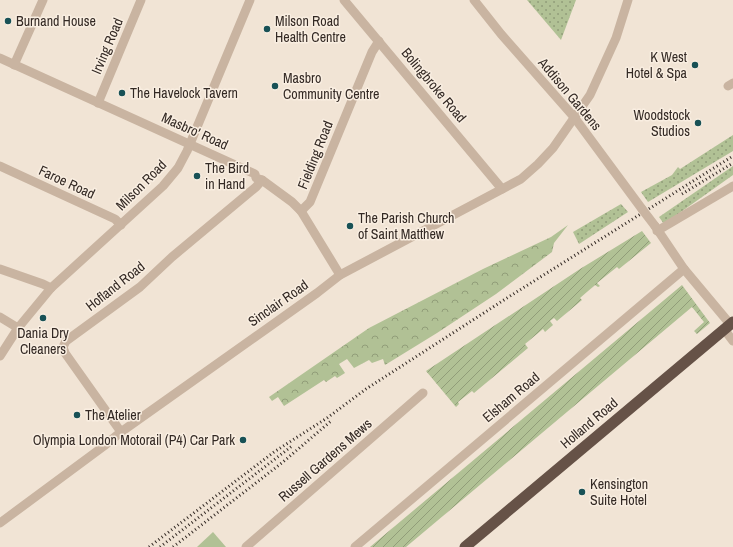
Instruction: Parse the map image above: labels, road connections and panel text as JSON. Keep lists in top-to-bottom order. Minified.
{"streets":{"highway":["Holland Road"],"street":["Irving Road","Bolingbroke Road","Addison Gardens","Masbro' Road","Fielding Road","Faroe Road","Milson Road","Hofland Road","Sinclair Road","Elsham Road","Russell Gardens Mews"]},"crossings":[["Irving Road","Masbro' Road"],["Bolingbroke Road","Fielding Road"],["Bolingbroke Road","Sinclair Road"],["Addison Gardens","Sinclair Road"],["Addison Gardens","Elsham Road"],["Addison Gardens","Holland Road"],["Masbro' Road","Fielding Road"],["Masbro' Road","Milson Road"],["Masbro' Road","Hofland Road"],["Masbro' Road","Sinclair Road"],["Faroe Road","Milson Road"],["Hofland Road","Sinclair Road"]],"places":["Burnand House","Milson Road Health Centre","K West Hotel & Spa","Masbro Community Centre","The Havelock Tavern","Woodstock Studios","The Bird in Hand","The Parish Church of Saint Matthew","Dania Dry Cleaners","The Atelier","Olympia London Motorail (P4) Car Park","Kensington Suite Hotel"]}
